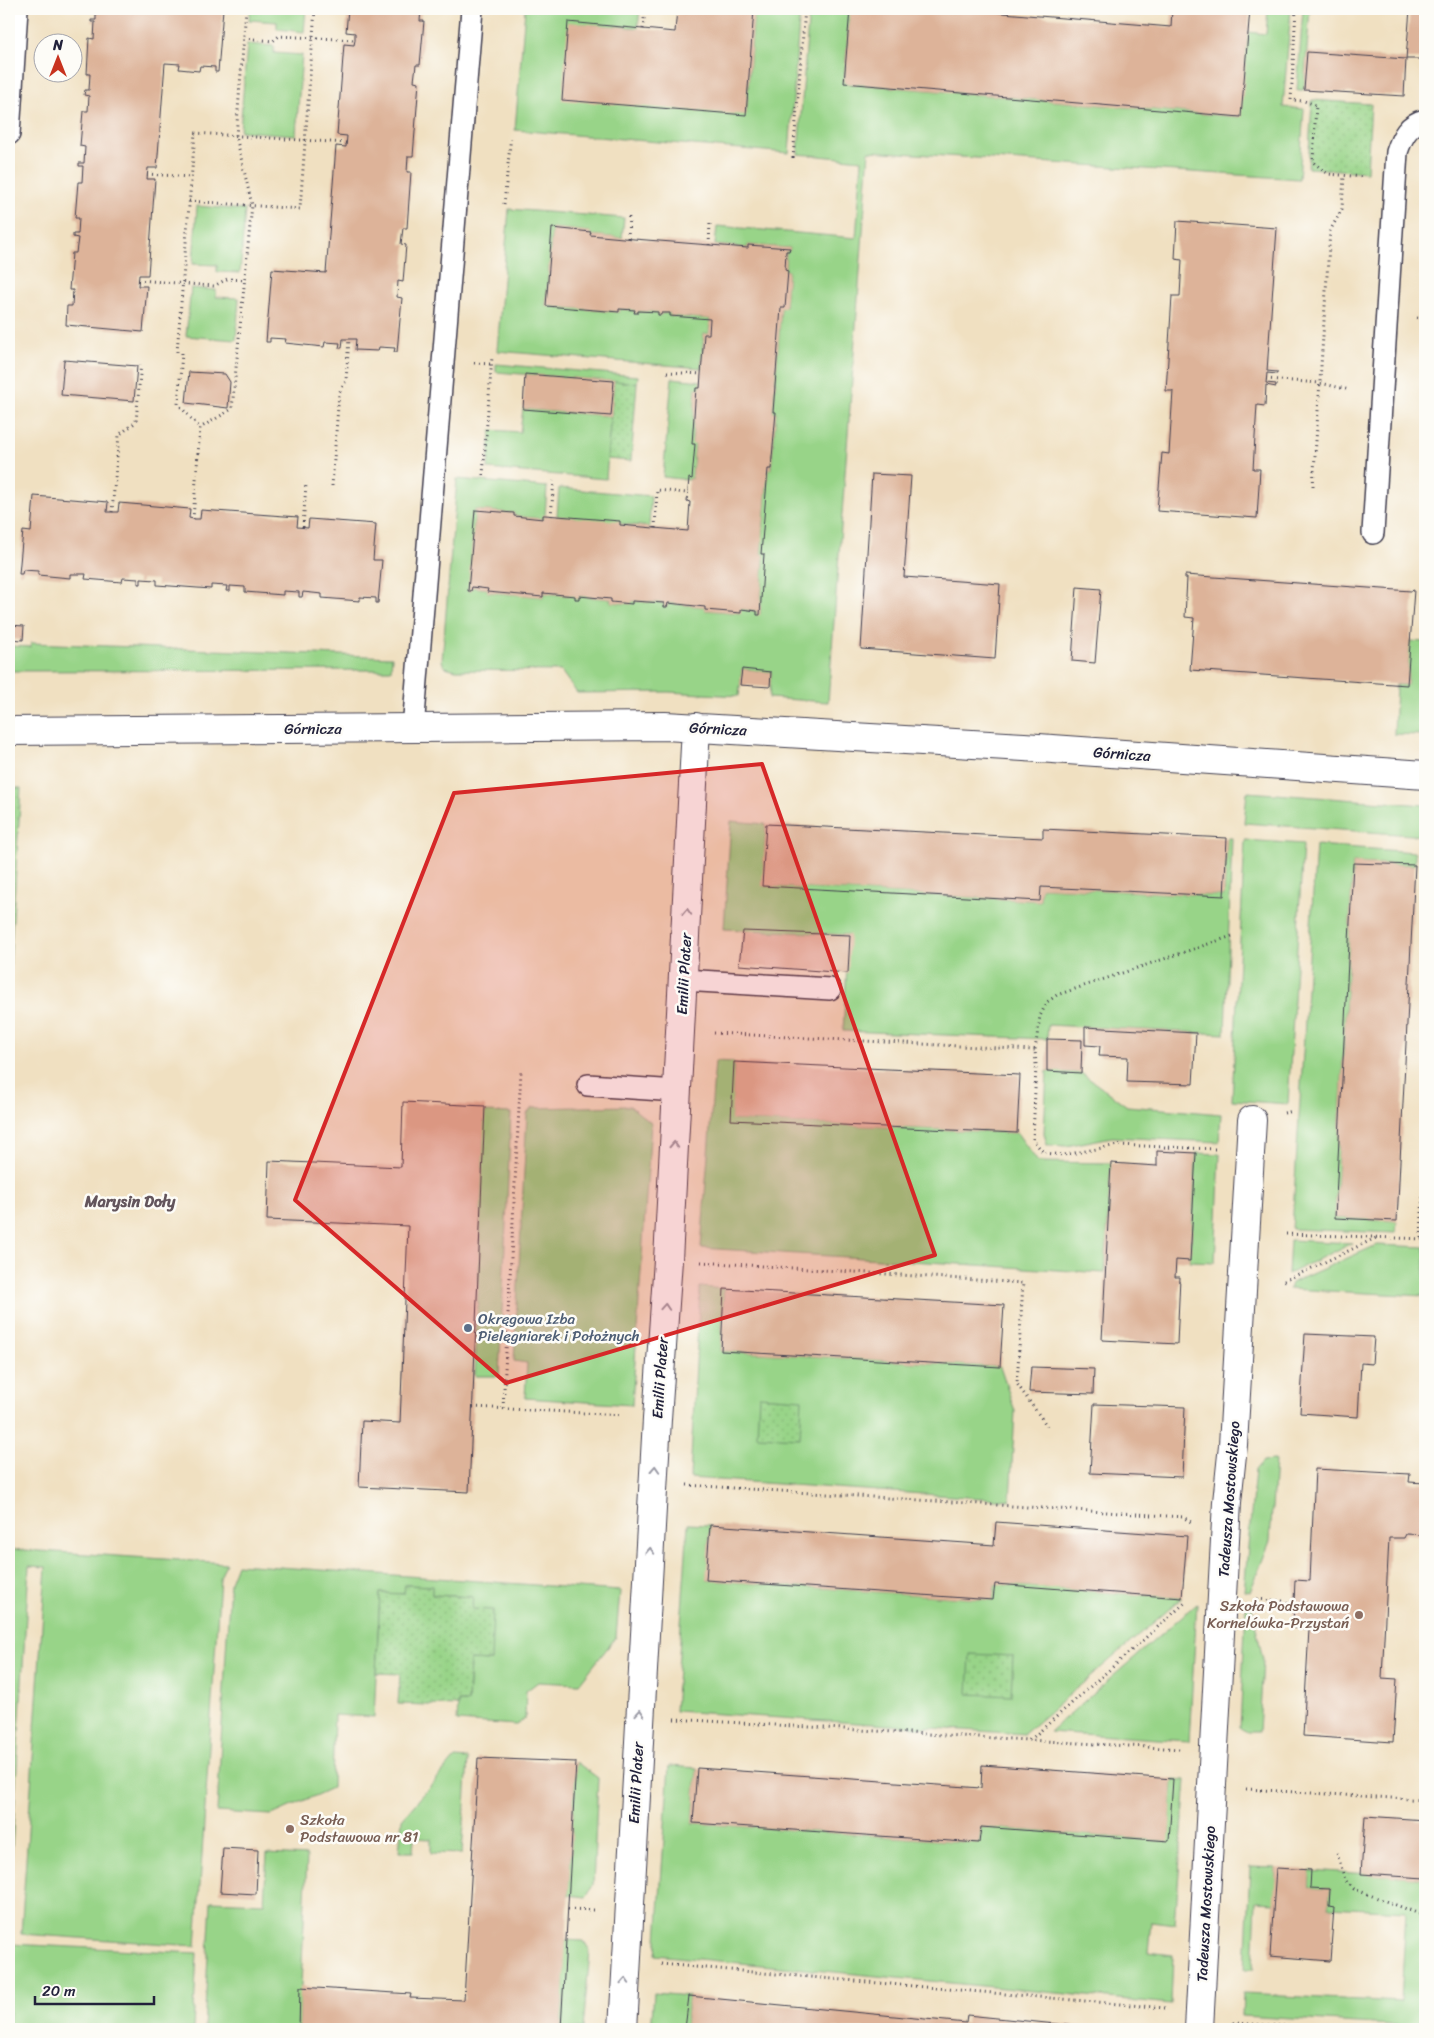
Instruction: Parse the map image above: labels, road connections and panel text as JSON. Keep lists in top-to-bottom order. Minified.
{"streets":{"street":["Górnicza","Emilii Plater","Tadeusza Mostowskiego"]},"crossings":[["Górnicza","Emilii Plater"]],"one_way":["Emilii Plater"],"districts":["Marysin Doły"],"places":["Okręgowa Izba Pielęgniarek i Położnych","Szkoła Podstawowa Kornelówka-Przystań","Szkoła Podstawowa nr 81"],"scale_bar":"20 m","north":"top"}
